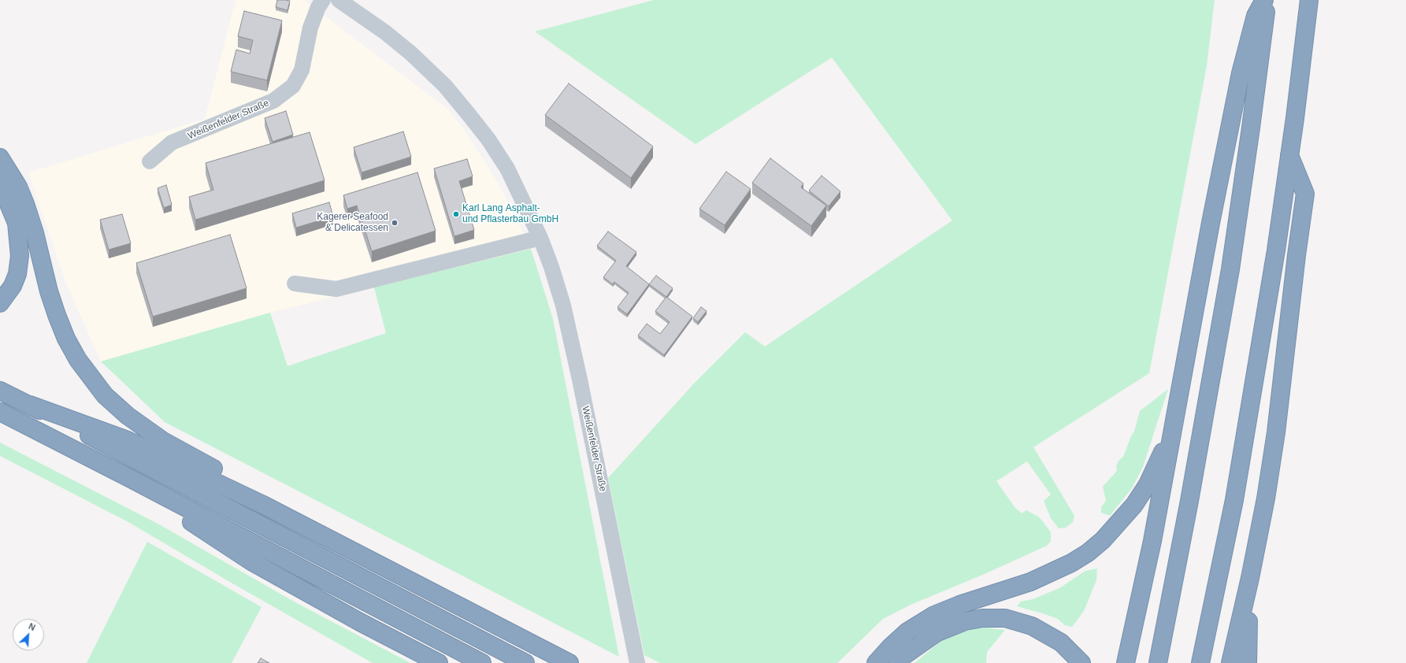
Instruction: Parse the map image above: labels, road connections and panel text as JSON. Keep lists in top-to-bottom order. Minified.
{"streets":{"street":["Weißenfelder Straße"]},"places":["Karl Lang Asphalt- und Pflasterbau GmbH","Kagerer Seafood & Delicatessen"],"north":"top right"}
